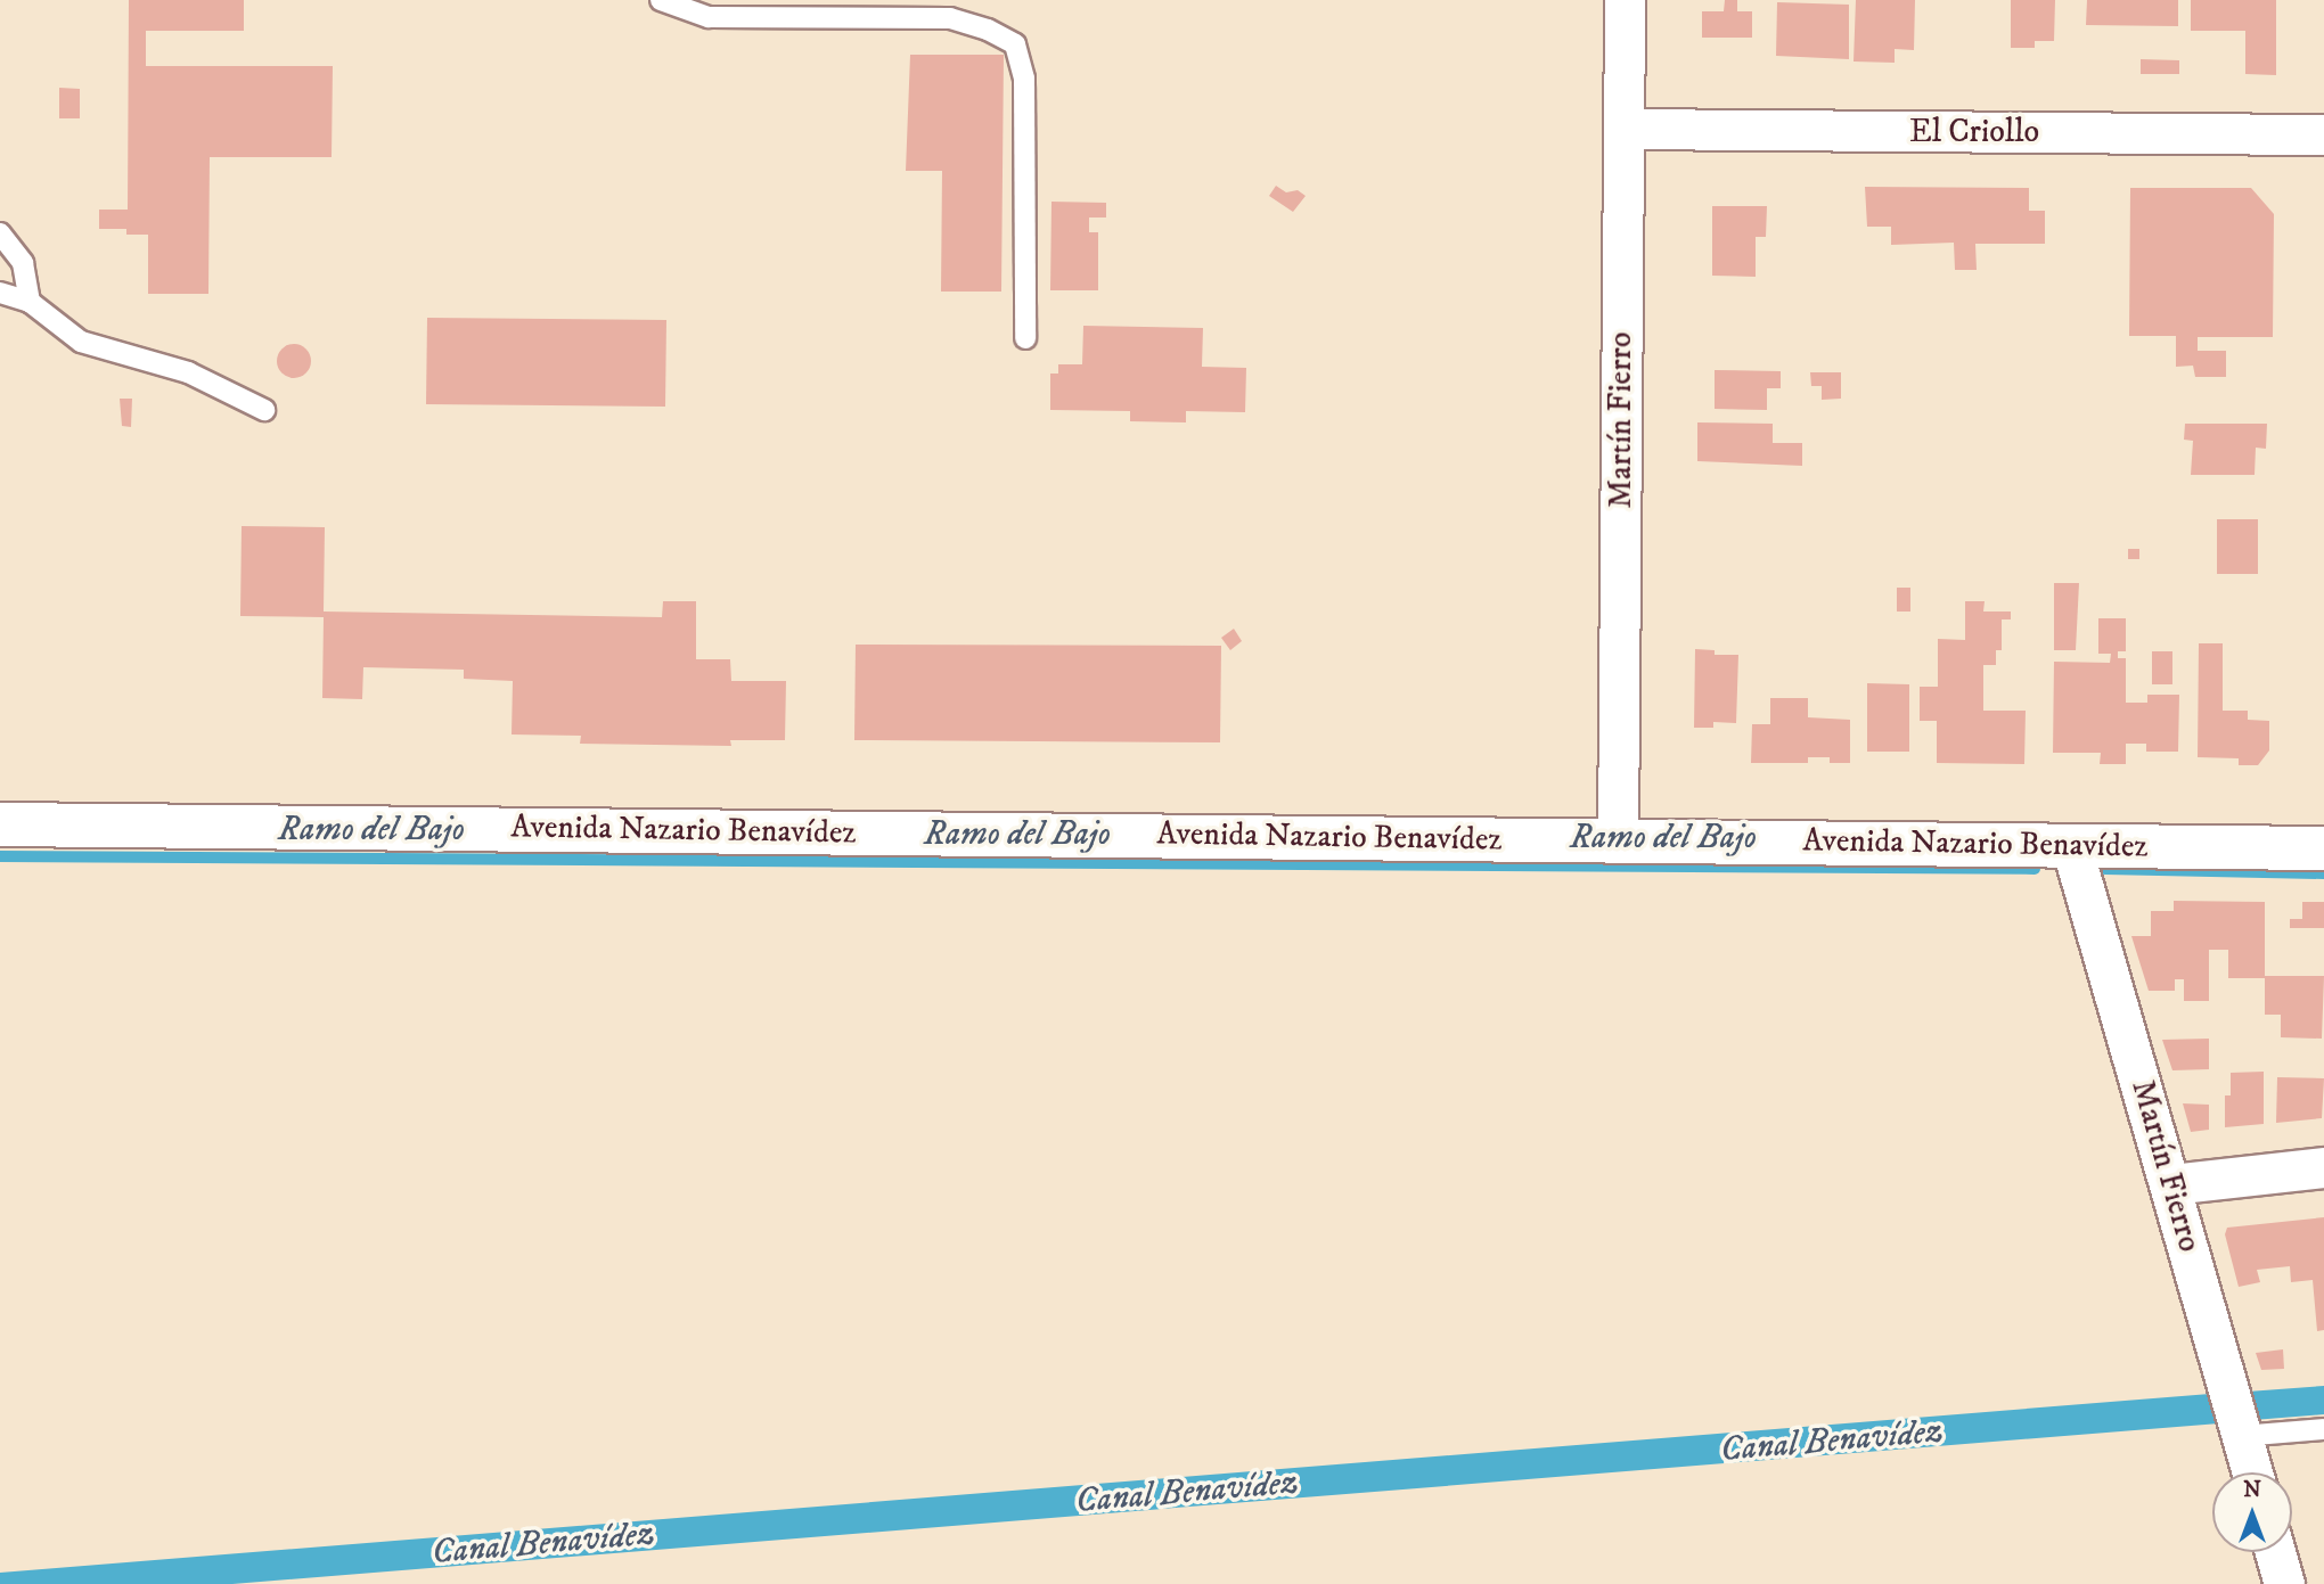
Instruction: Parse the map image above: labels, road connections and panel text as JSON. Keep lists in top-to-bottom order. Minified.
{"streets":{"main road":["Avenida Nazario Benavídez"],"street":["El Criollo","Martín Fierro"]},"crossings":[["El Criollo","Martín Fierro"],["Martín Fierro","Avenida Nazario Benavídez"]],"water":["Ramo del Bajo","Canal Benavídez"],"north":"top"}
